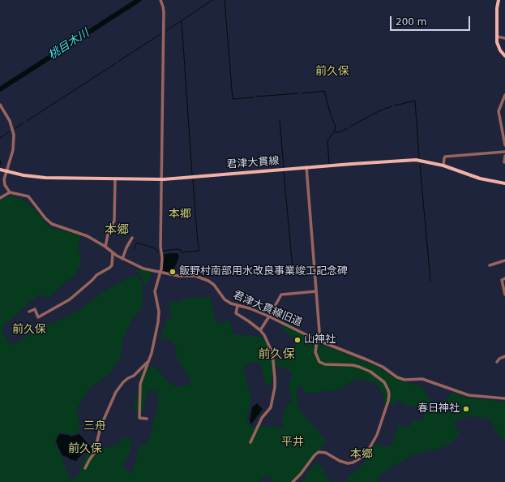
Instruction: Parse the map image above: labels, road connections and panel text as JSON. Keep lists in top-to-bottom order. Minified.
{"streets":{"main road":["君津大貫線"],"street":["君津大貫線旧道"]},"districts":["前久保","本郷","本郷","前久保","前久保","三舟","平井","前久保","本郷"],"water":["桃目木川"],"places":["飯野村南部用水改良事業竣工記念碑","山神社","春日神社"],"scale_bar":"200 m"}
